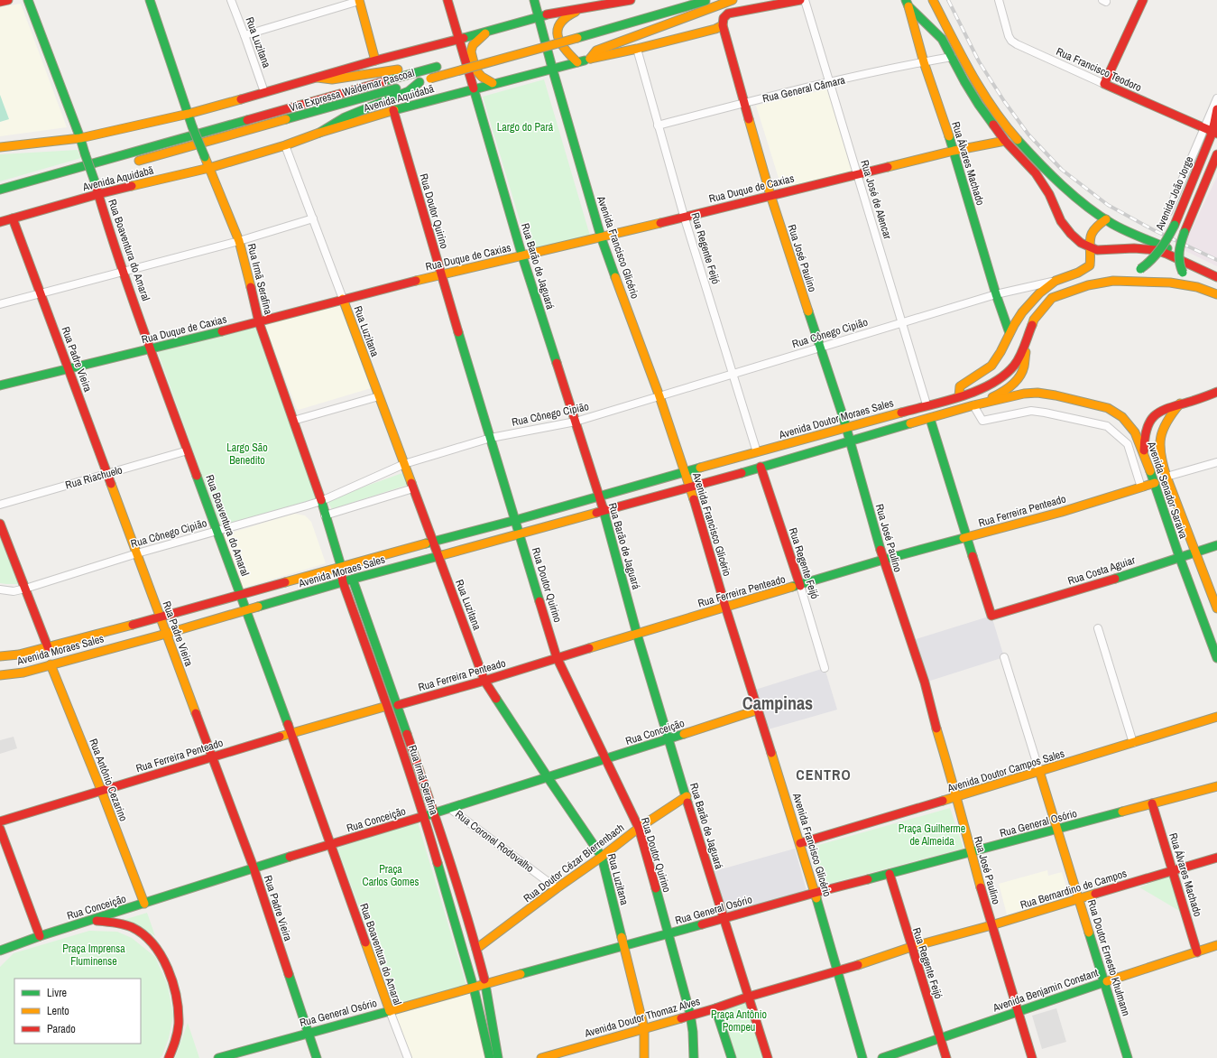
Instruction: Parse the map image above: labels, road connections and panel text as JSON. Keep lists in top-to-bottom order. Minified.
{"streets":{"main road":["Rua Luzitana","Rua Francisco Teodoro","Via Expressa Waldemar Pascoal","Avenida Aquidabã","Rua Álvares Machado","Rua Duque de Caxias","Avenida João Jorge","Rua Doutor Quirino","Avenida Francisco Glicério","Rua Regente Feijó","Rua Boaventura do Amaral","Rua José Paulino","Rua Barão de Jaguará","Rua Irmã Serafina","Rua Cônego Cipião","Rua Padre Vieira","Avenida Doutor Moraes Sales","Avenida Senador Saraiva","Rua Ferreira Penteado","Rua Costa Aguiar","Avenida Moraes Sales","Rua Conceição","Avenida Doutor Campos Sales","Rua Antônio Cezarino","Rua General Osório","Rua Doutor Cézar Bierrenbach","Rua Bernardino de Campos","Rua Doutor Ernesto Khulmann","Avenida Benjamin Constant","Avenida Doutor Thomaz Alves"],"street":["Rua General Câmara","Rua José de Alencar","Rua Riachuelo","Rua Coronel Rodovalho"]},"crossings":[["Rua Luzitana","Avenida Aquidabã"],["Rua Luzitana","Rua Duque de Caxias"],["Rua Luzitana","Rua Cônego Cipião"],["Rua Luzitana","Rua Ferreira Penteado"],["Rua Luzitana","Avenida Moraes Sales"],["Rua Luzitana","Rua Conceição"],["Rua Luzitana","Rua General Osório"],["Rua Luzitana","Rua Doutor Cézar Bierrenbach"],["Rua Luzitana","Avenida Doutor Thomaz Alves"],["Rua Francisco Teodoro","Avenida João Jorge"],["Rua General Câmara","Rua Álvares Machado"],["Rua General Câmara","Rua José de Alencar"],["Rua General Câmara","Rua Regente Feijó"],["Rua General Câmara","Rua José Paulino"],["Avenida Aquidabã","Rua Doutor Quirino"],["Avenida Aquidabã","Avenida Francisco Glicério"],["Avenida Aquidabã","Rua Regente Feijó"],["Avenida Aquidabã","Rua Boaventura do Amaral"],["Avenida Aquidabã","Rua José Paulino"],["Avenida Aquidabã","Rua Barão de Jaguará"],["Avenida Aquidabã","Rua Irmã Serafina"],["Avenida Aquidabã","Rua Padre Vieira"],["Rua Álvares Machado","Rua Duque de Caxias"],["Rua Álvares Machado","Rua Cônego Cipião"],["Rua Álvares Machado","Rua General Osório"],["Rua Álvares Machado","Rua Bernardino de Campos"],["Rua Álvares Machado","Avenida Benjamin Constant"],["Rua Duque de Caxias","Rua José de Alencar"],["Rua Duque de Caxias","Rua Doutor Quirino"],["Rua Duque de Caxias","Avenida Francisco Glicério"],["Rua Duque de Caxias","Rua Regente Feijó"],["Rua Duque de Caxias","Rua Boaventura do Amaral"],["Rua Duque de Caxias","Rua José Paulino"],["Rua Duque de Caxias","Rua Barão de Jaguará"],["Rua Duque de Caxias","Rua Irmã Serafina"],["Rua Duque de Caxias","Rua Padre Vieira"],["Avenida João Jorge","Avenida Doutor Moraes Sales"],["Rua José de Alencar","Rua Cônego Cipião"],["Rua José de Alencar","Avenida Doutor Moraes Sales"],["Rua Doutor Quirino","Rua Cônego Cipião"],["Rua Doutor Quirino","Rua Ferreira Penteado"],["Rua Doutor Quirino","Avenida Moraes Sales"],["Rua Doutor Quirino","Rua Conceição"],["Rua Doutor Quirino","Rua General Osório"],["Rua Doutor Quirino","Rua Doutor Cézar Bierrenbach"],["Rua Doutor Quirino","Avenida Doutor Thomaz Alves"],["Avenida Francisco Glicério","Rua Cônego Cipião"],["Avenida Francisco Glicério","Avenida Doutor Moraes Sales"],["Avenida Francisco Glicério","Rua Ferreira Penteado"],["Avenida Francisco Glicério","Avenida Moraes Sales"],["Avenida Francisco Glicério","Rua Conceição"],["Avenida Francisco Glicério","Avenida Doutor Campos Sales"],["Avenida Francisco Glicério","Rua General Osório"],["Avenida Francisco Glicério","Rua Bernardino de Campos"],["Rua Regente Feijó","Rua Cônego Cipião"],["Rua Regente Feijó","Avenida Doutor Moraes Sales"],["Rua Regente Feijó","Rua Ferreira Penteado"],["Rua Regente Feijó","Rua General Osório"],["Rua Regente Feijó","Rua Bernardino de Campos"],["Rua Regente Feijó","Avenida Benjamin Constant"],["Rua Boaventura do Amaral","Rua Cônego Cipião"],["Rua Boaventura do Amaral","Rua Riachuelo"],["Rua Boaventura do Amaral","Rua Ferreira Penteado"],["Rua Boaventura do Amaral","Avenida Moraes Sales"],["Rua Boaventura do Amaral","Rua Conceição"],["Rua Boaventura do Amaral","Rua General Osório"],["Rua José Paulino","Rua Cônego Cipião"],["Rua José Paulino","Avenida Doutor Moraes Sales"],["Rua José Paulino","Rua Ferreira Penteado"],["Rua José Paulino","Avenida Doutor Campos Sales"],["Rua José Paulino","Rua General Osório"],["Rua José Paulino","Rua Bernardino de Campos"],["Rua José Paulino","Avenida Benjamin Constant"],["Rua Barão de Jaguará","Rua Cônego Cipião"],["Rua Barão de Jaguará","Avenida Doutor Moraes Sales"],["Rua Barão de Jaguará","Rua Ferreira Penteado"],["Rua Barão de Jaguará","Avenida Moraes Sales"],["Rua Barão de Jaguará","Rua Conceição"],["Rua Barão de Jaguará","Rua General Osório"],["Rua Barão de Jaguará","Rua Doutor Cézar Bierrenbach"],["Rua Barão de Jaguará","Rua Bernardino de Campos"],["Rua Barão de Jaguará","Avenida Doutor Thomaz Alves"],["Rua Irmã Serafina","Rua Cônego Cipião"],["Rua Irmã Serafina","Rua Ferreira Penteado"],["Rua Irmã Serafina","Avenida Moraes Sales"],["Rua Irmã Serafina","Rua Conceição"],["Rua Irmã Serafina","Rua General Osório"],["Rua Irmã Serafina","Rua Doutor Cézar Bierrenbach"],["Rua Cônego Cipião","Rua Padre Vieira"],["Rua Padre Vieira","Rua Riachuelo"],["Rua Padre Vieira","Rua Ferreira Penteado"],["Rua Padre Vieira","Avenida Moraes Sales"],["Rua Padre Vieira","Rua Conceição"],["Rua Padre Vieira","Rua General Osório"],["Avenida Doutor Moraes Sales","Avenida Moraes Sales"],["Avenida Senador Saraiva","Rua Ferreira Penteado"],["Avenida Senador Saraiva","Rua Costa Aguiar"],["Rua Ferreira Penteado","Rua Costa Aguiar"],["Rua Ferreira Penteado","Rua Antônio Cezarino"],["Avenida Moraes Sales","Rua Antônio Cezarino"],["Rua Conceição","Rua Antônio Cezarino"],["Rua Conceição","Rua Coronel Rodovalho"],["Avenida Doutor Campos Sales","Rua Doutor Ernesto Khulmann"],["Rua General Osório","Rua Doutor Ernesto Khulmann"],["Rua Coronel Rodovalho","Rua Doutor Cézar Bierrenbach"],["Rua Bernardino de Campos","Rua Doutor Ernesto Khulmann"],["Rua Bernardino de Campos","Avenida Doutor Thomaz Alves"],["Rua Doutor Ernesto Khulmann","Avenida Benjamin Constant"]],"districts":["Campinas","CENTRO"],"parks":["Largo do Pará","Largo São Benedito","Praça Guilherme de Almeida","Praça Carlos Gomes","Praça Imprensa Fluminense","Praça Antônio Pompeu"],"legend":["Livre","Lento","Parado"]}
